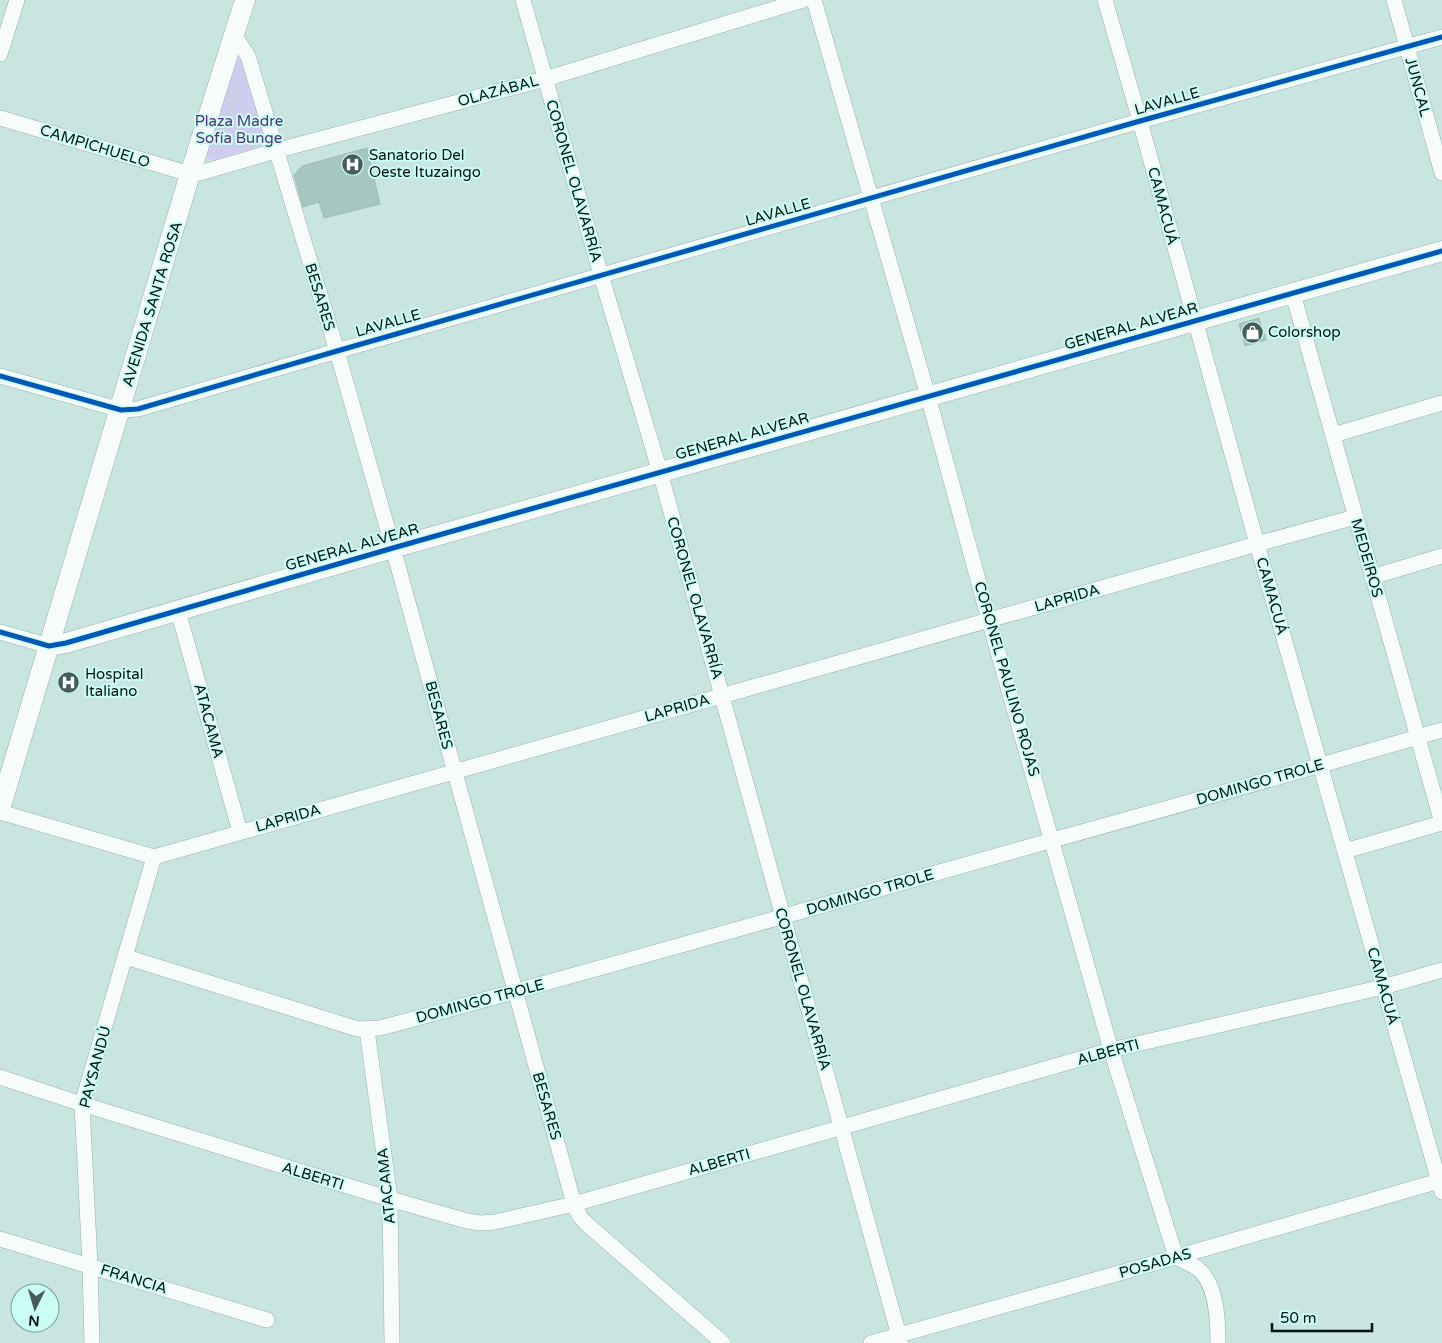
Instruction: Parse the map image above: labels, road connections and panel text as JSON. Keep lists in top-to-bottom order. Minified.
{"streets":{"street":["JUNCAL","OLAZÁBAL","LAVALLE","CAMPICHUELO","CORONEL OLAVARRÍA","CAMACUÁ","BESARES","AVENIDA SANTA ROSA","GENERAL ALVEAR","MEDEIROS","LAPRIDA","CORONEL PAULINO ROJAS","ATACAMA","DOMINGO TROLE","ALBERTI","PAYSANDÚ","POSADAS","FRANCIA"]},"crossings":[["JUNCAL","LAVALLE"],["OLAZÁBAL","CAMPICHUELO"],["OLAZÁBAL","CORONEL OLAVARRÍA"],["OLAZÁBAL","BESARES"],["OLAZÁBAL","AVENIDA SANTA ROSA"],["LAVALLE","CORONEL OLAVARRÍA"],["LAVALLE","CAMACUÁ"],["LAVALLE","BESARES"],["LAVALLE","AVENIDA SANTA ROSA"],["LAVALLE","CORONEL PAULINO ROJAS"],["CAMPICHUELO","AVENIDA SANTA ROSA"],["CORONEL OLAVARRÍA","GENERAL ALVEAR"],["CORONEL OLAVARRÍA","LAPRIDA"],["CORONEL OLAVARRÍA","DOMINGO TROLE"],["CORONEL OLAVARRÍA","ALBERTI"],["CORONEL OLAVARRÍA","POSADAS"],["CAMACUÁ","GENERAL ALVEAR"],["CAMACUÁ","LAPRIDA"],["CAMACUÁ","DOMINGO TROLE"],["CAMACUÁ","ALBERTI"],["CAMACUÁ","POSADAS"],["BESARES","AVENIDA SANTA ROSA"],["BESARES","GENERAL ALVEAR"],["BESARES","LAPRIDA"],["BESARES","DOMINGO TROLE"],["BESARES","ALBERTI"],["AVENIDA SANTA ROSA","GENERAL ALVEAR"],["GENERAL ALVEAR","MEDEIROS"],["GENERAL ALVEAR","CORONEL PAULINO ROJAS"],["GENERAL ALVEAR","ATACAMA"],["MEDEIROS","LAPRIDA"],["MEDEIROS","DOMINGO TROLE"],["LAPRIDA","CORONEL PAULINO ROJAS"],["LAPRIDA","ATACAMA"],["LAPRIDA","PAYSANDÚ"],["CORONEL PAULINO ROJAS","DOMINGO TROLE"],["CORONEL PAULINO ROJAS","ALBERTI"],["CORONEL PAULINO ROJAS","POSADAS"],["ATACAMA","DOMINGO TROLE"],["ATACAMA","ALBERTI"],["DOMINGO TROLE","PAYSANDÚ"],["ALBERTI","PAYSANDÚ"],["PAYSANDÚ","FRANCIA"]],"parks":["Plaza Madre Sofía Bunge"],"places":{"hospital":["Sanatorio Del Oeste Ituzaingo","Hospital Italiano"],"shop":["Colorshop"]},"scale_bar":"50 m","north":"bottom"}
